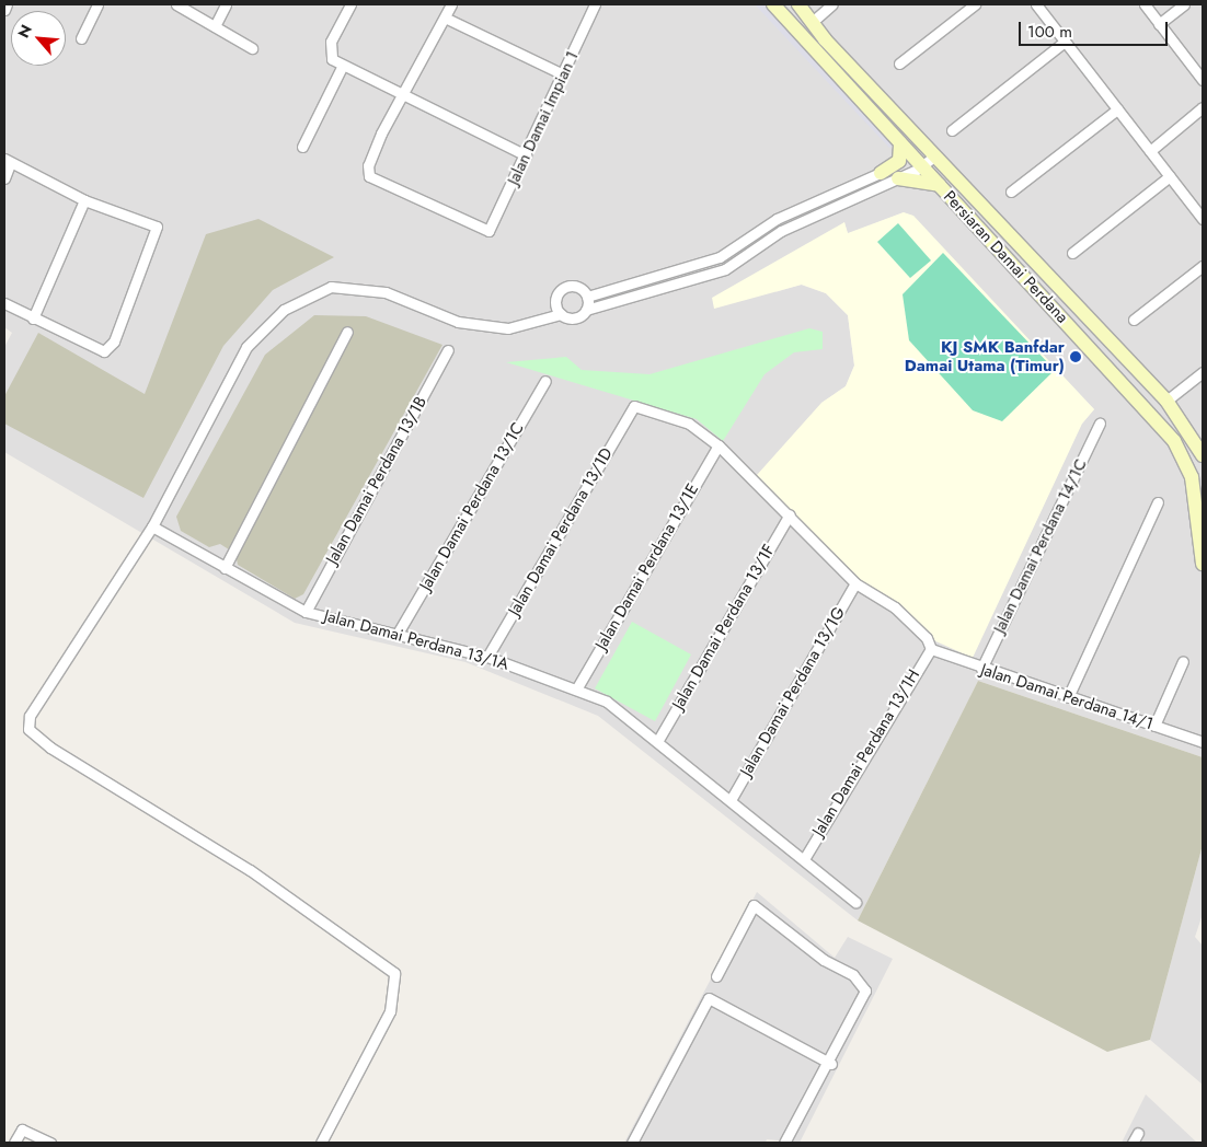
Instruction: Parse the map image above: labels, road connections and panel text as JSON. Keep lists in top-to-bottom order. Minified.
{"streets":{"main road":["Persiaran Damai Perdana"],"street":["Jalan Damai Impian 1","Jalan Damai Perdana 13/1B","Jalan Damai Perdana 13/1C","Jalan Damai Perdana 13/1D","Jalan Damai Perdana 14/1C","Jalan Damai Perdana 13/1E","Jalan Damai Perdana 13/1F","Jalan Damai Perdana 13/1A","Jalan Damai Perdana 13/1G","Jalan Damai Perdana 14/1","Jalan Damai Perdana 13/1H"]},"crossings":[["Jalan Damai Perdana 13/1B","Jalan Damai Perdana 13/1A"],["Jalan Damai Perdana 13/1C","Jalan Damai Perdana 13/1A"],["Jalan Damai Perdana 13/1D","Jalan Damai Perdana 13/1E"],["Jalan Damai Perdana 13/1D","Jalan Damai Perdana 13/1A"],["Jalan Damai Perdana 14/1C","Jalan Damai Perdana 14/1"],["Jalan Damai Perdana 13/1E","Jalan Damai Perdana 13/1A"],["Jalan Damai Perdana 13/1F","Jalan Damai Perdana 13/1A"],["Jalan Damai Perdana 13/1A","Jalan Damai Perdana 13/1G"],["Jalan Damai Perdana 13/1A","Jalan Damai Perdana 13/1H"],["Jalan Damai Perdana 14/1","Jalan Damai Perdana 13/1H"]],"places":["KJ SMK Banfdar Damai Utama (Timur)"],"scale_bar":"100 m","north":"top left"}
